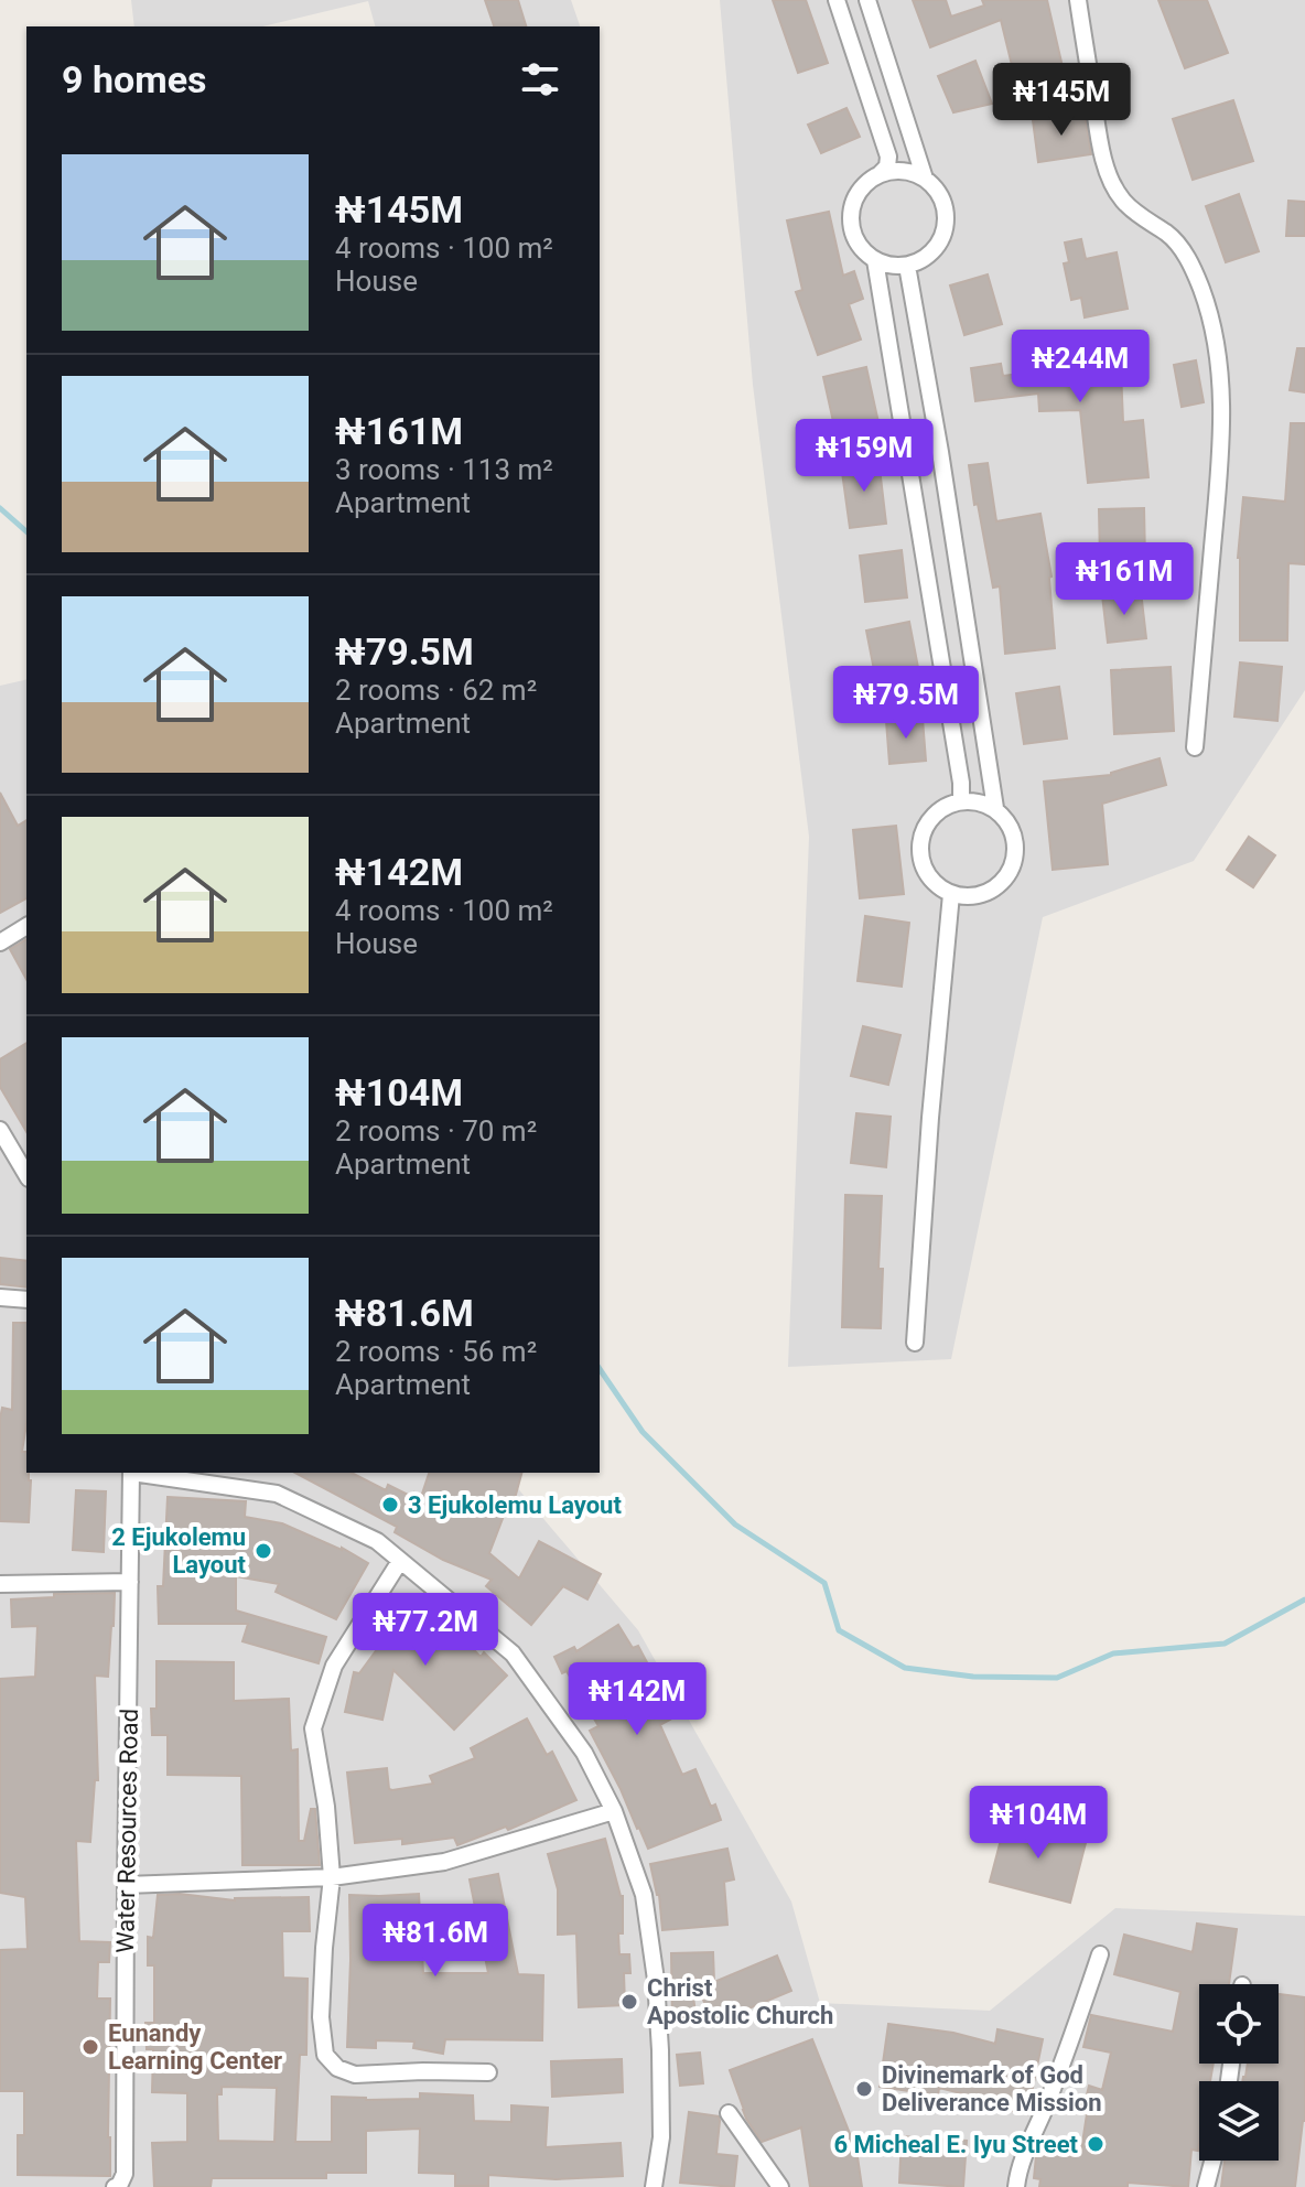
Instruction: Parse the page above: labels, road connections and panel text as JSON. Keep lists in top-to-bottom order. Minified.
{"streets":{"street":["Water Resources Road"]},"places":["3 Ejukolemu Layout","2 Ejukolemu Layout","Christ Apostolic Church","Eunandy Learning Center","Divinemark of God Deliverance Mission","6 Micheal E. Iyu Street"],"page":{"heading":"9 homes","price":["₦145M","₦244M","₦159M","₦161M","₦79.5M","₦77.2M","₦142M","₦104M","₦81.6M"],"list":[{"name":"₦145M","note":"4 rooms · 100 m² · House"},{"name":"₦161M","note":"3 rooms · 113 m² · Apartment"},{"name":"₦79.5M","note":"2 rooms · 62 m² · Apartment"},{"name":"₦142M","note":"4 rooms · 100 m² · House"},{"name":"₦104M","note":"2 rooms · 70 m² · Apartment"},{"name":"₦81.6M","note":"2 rooms · 56 m² · Apartment"}]}}
